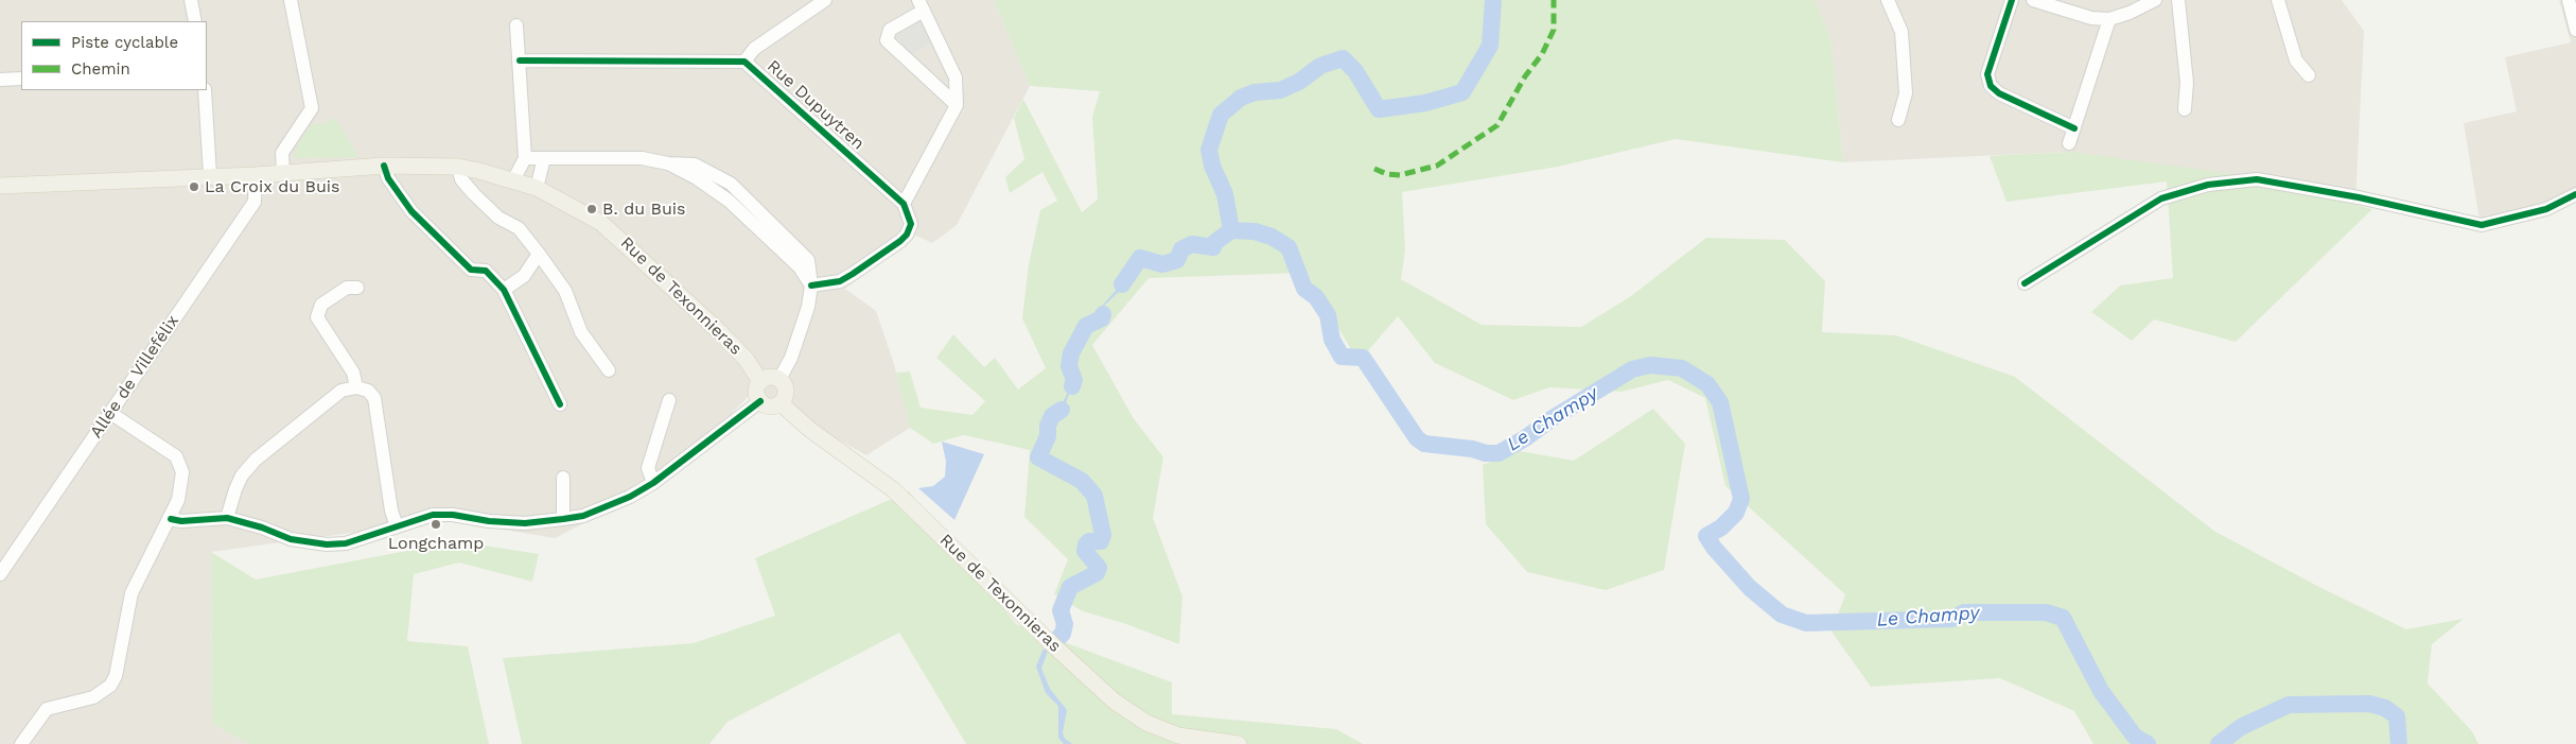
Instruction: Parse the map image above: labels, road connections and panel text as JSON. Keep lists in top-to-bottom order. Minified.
{"streets":{"main road":["Rue de Texonnieras"],"street":["Rue Dupuytren","Allée de Villefélix"]},"crossings":[["Rue de Texonnieras","Allée de Villefélix"]],"water":["Le Champy"],"places":["La Croix du Buis","B. du Buis","Longchamp"],"legend":["Piste cyclable","Chemin"]}
